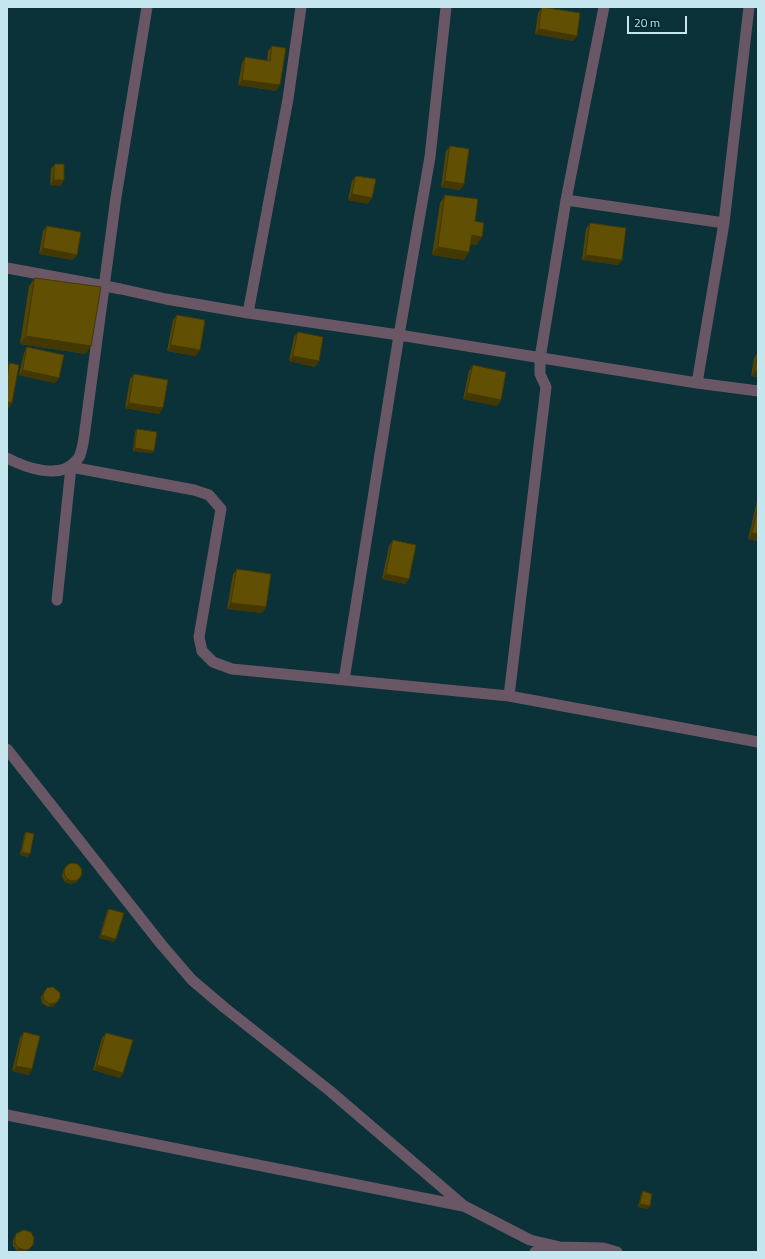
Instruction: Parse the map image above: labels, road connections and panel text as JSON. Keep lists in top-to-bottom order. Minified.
{"scale_bar":"20 m"}
